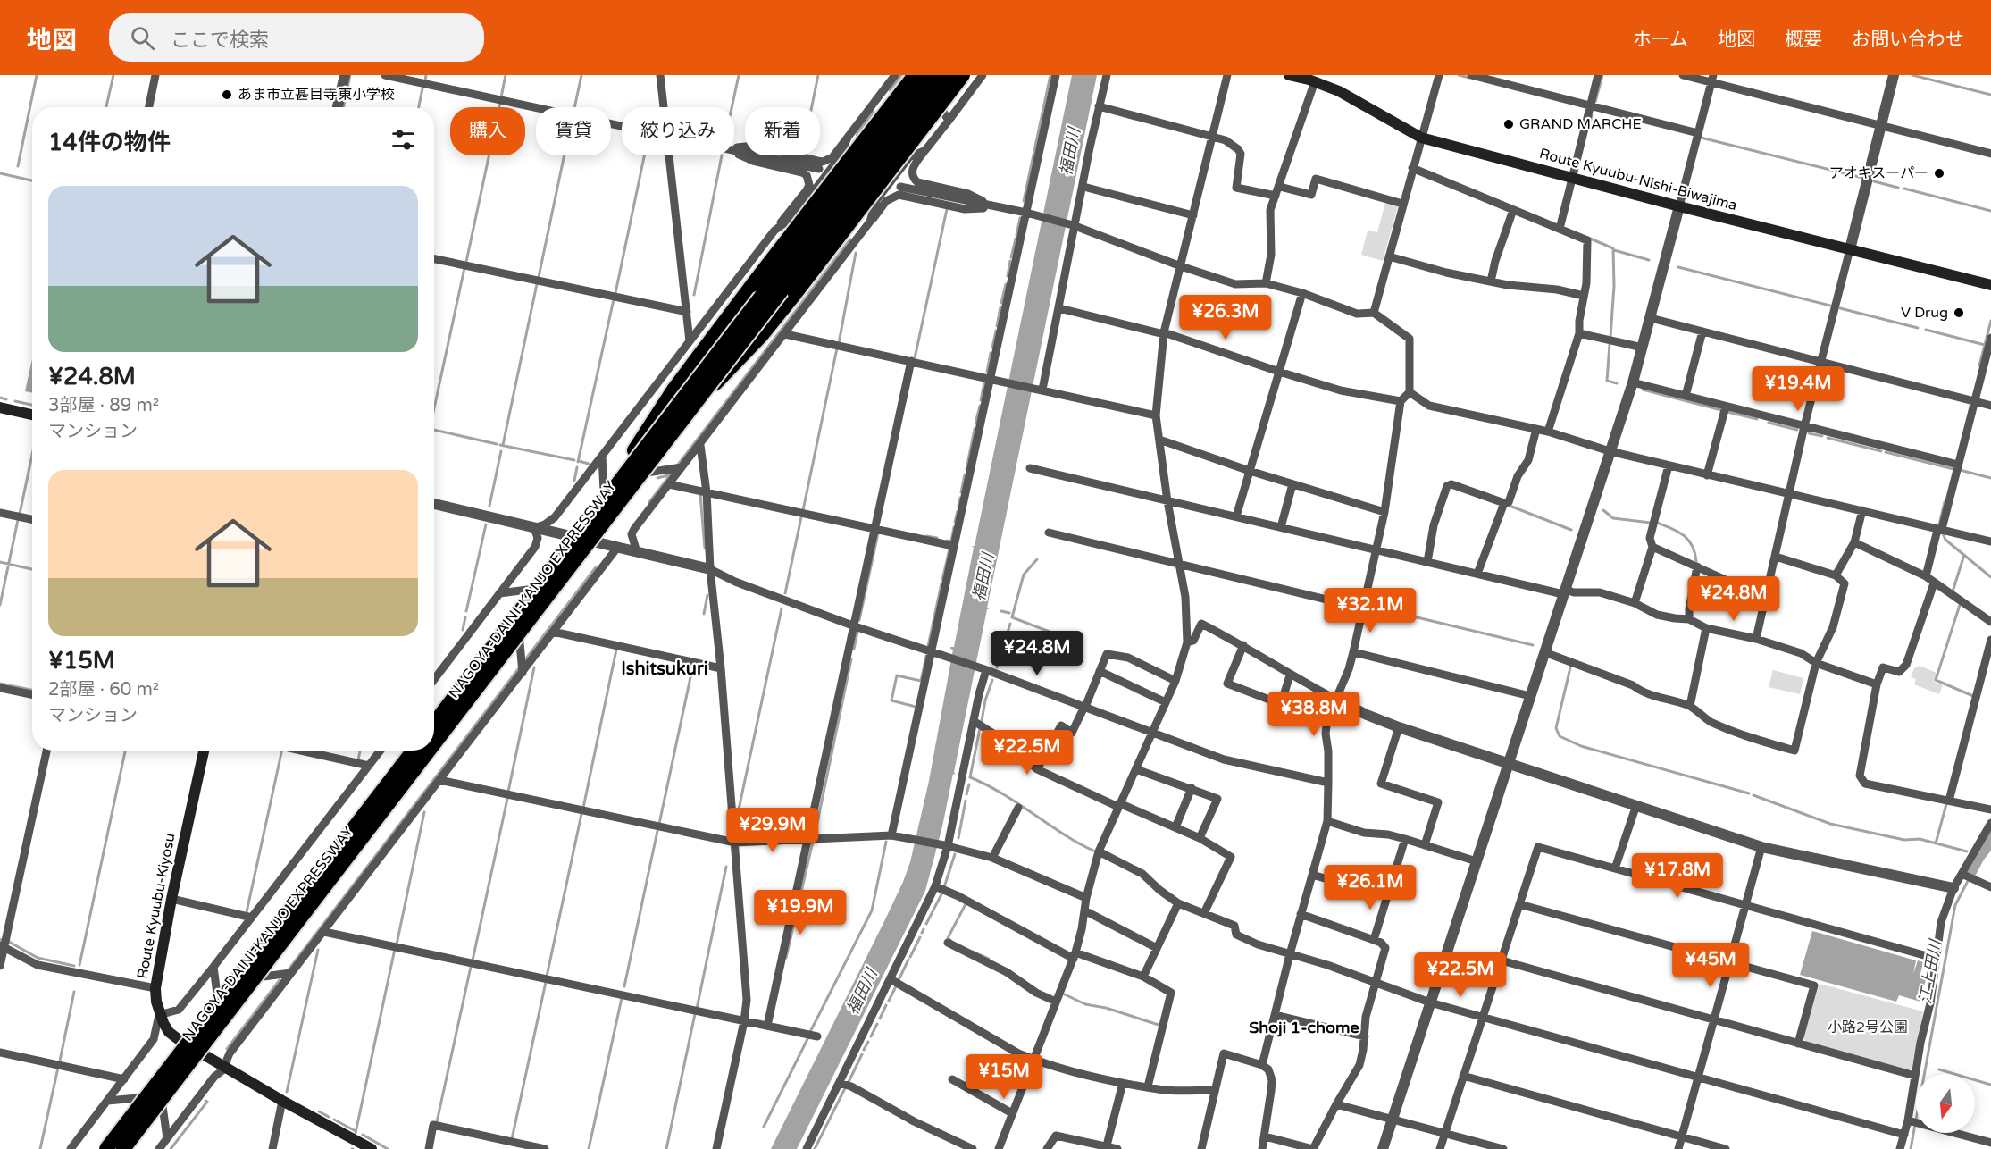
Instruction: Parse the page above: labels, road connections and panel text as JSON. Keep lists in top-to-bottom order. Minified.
{"streets":{"highway":["NAGOYA-DAINI-KANJO EXPRESSWAY"],"main road":["Route Kyuubu-Nishi-Biwajima","Route Kyuubu-Kiyosu"]},"districts":["Ishitsukuri","Shoji 1-chome"],"water":["福田川","江上田川"],"parks":["小路2号公園"],"places":["あま市立甚目寺東小学校","GRAND MARCHE","アオキスーパー","V Drug"],"north":"bottom","page":{"header":"地図","search":"ここで検索","nav":["ホーム","地図","概要","お問い合わせ"],"chip":["購入","賃貸","絞り込み","新着"],"heading":"14件の物件","list":[{"name":"¥24.8M","note":"3部屋 · 89 m² · マンション"},{"name":"¥15M","note":"2部屋 · 60 m² · マンション"}],"price":["¥26.3M","¥19.4M","¥24.8M","¥32.1M","¥24.8M","¥38.8M","¥22.5M","¥29.9M","¥17.8M","¥26.1M","¥19.9M","¥45M","¥22.5M","¥15M"]}}
